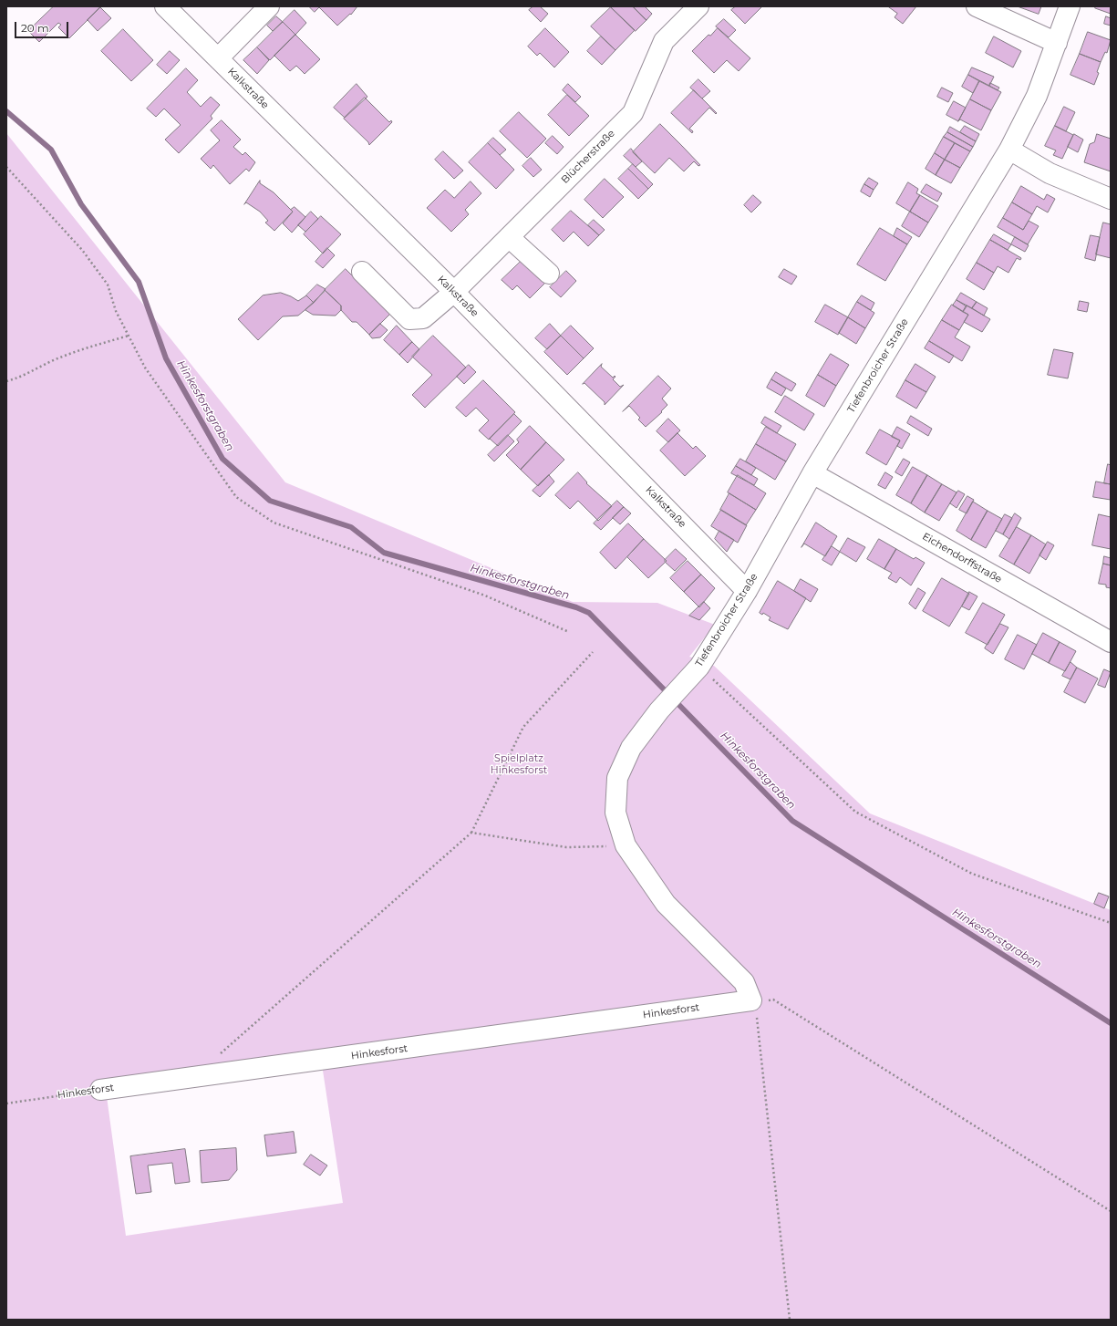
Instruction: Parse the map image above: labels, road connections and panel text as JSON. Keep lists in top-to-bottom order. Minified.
{"streets":{"street":["Kalkstraße","Blücherstraße","Tiefenbroicher Straße","Eichendorffstraße","Hinkesforst"]},"crossings":[["Kalkstraße","Blücherstraße"],["Kalkstraße","Tiefenbroicher Straße"],["Tiefenbroicher Straße","Eichendorffstraße"],["Tiefenbroicher Straße","Hinkesforst"]],"water":["Hinkesforstgraben"],"parks":["Spielplatz Hinkesforst"],"scale_bar":"20 m"}
